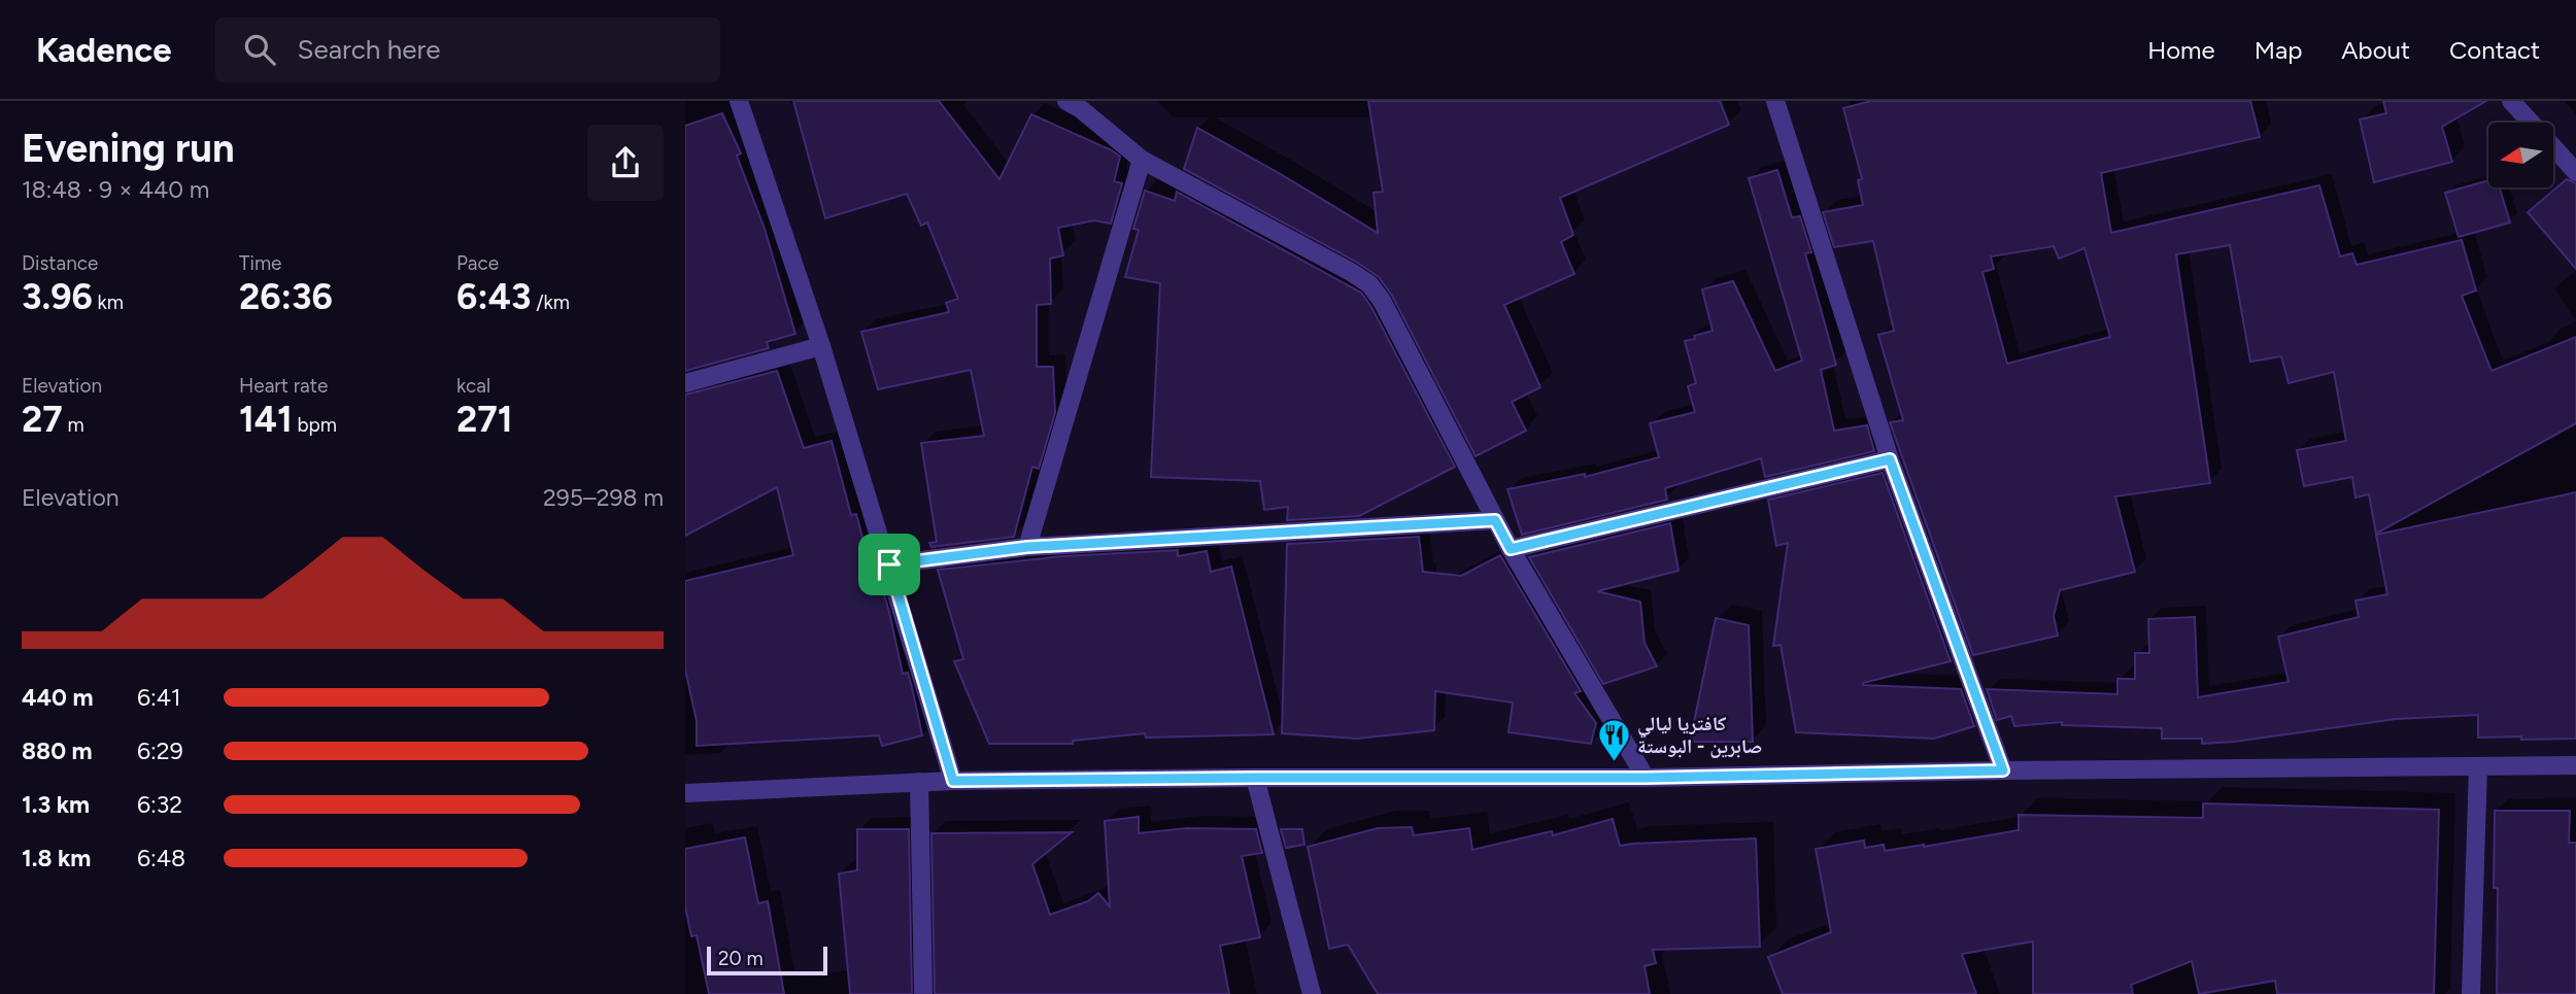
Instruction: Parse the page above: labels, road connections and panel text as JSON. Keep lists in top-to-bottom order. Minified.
{"places":{"restaurant":["كافتريا ليالي صابرين - البوستة"]},"scale_bar":"20 m","north":"left","page":{"header":"Kadence","search":"Search here","nav":["Home","Map","About","Contact"],"heading":["Evening run","18:48 · 9 × 440 m"],"stats":[["Distance","3.96 km"],["Time","26:36"],["Pace","6:43 /km"],["Elevation","27 m"],["Heart rate","141 bpm"],["kcal","271"]],"chart":["Elevation","295–298 m"],"list":[{"name":"440 m","note":"6:41"},{"name":"880 m","note":"6:29"},{"name":"1.3 km","note":"6:32"},{"name":"1.8 km","note":"6:48"}],"scale":"20 m"}}
